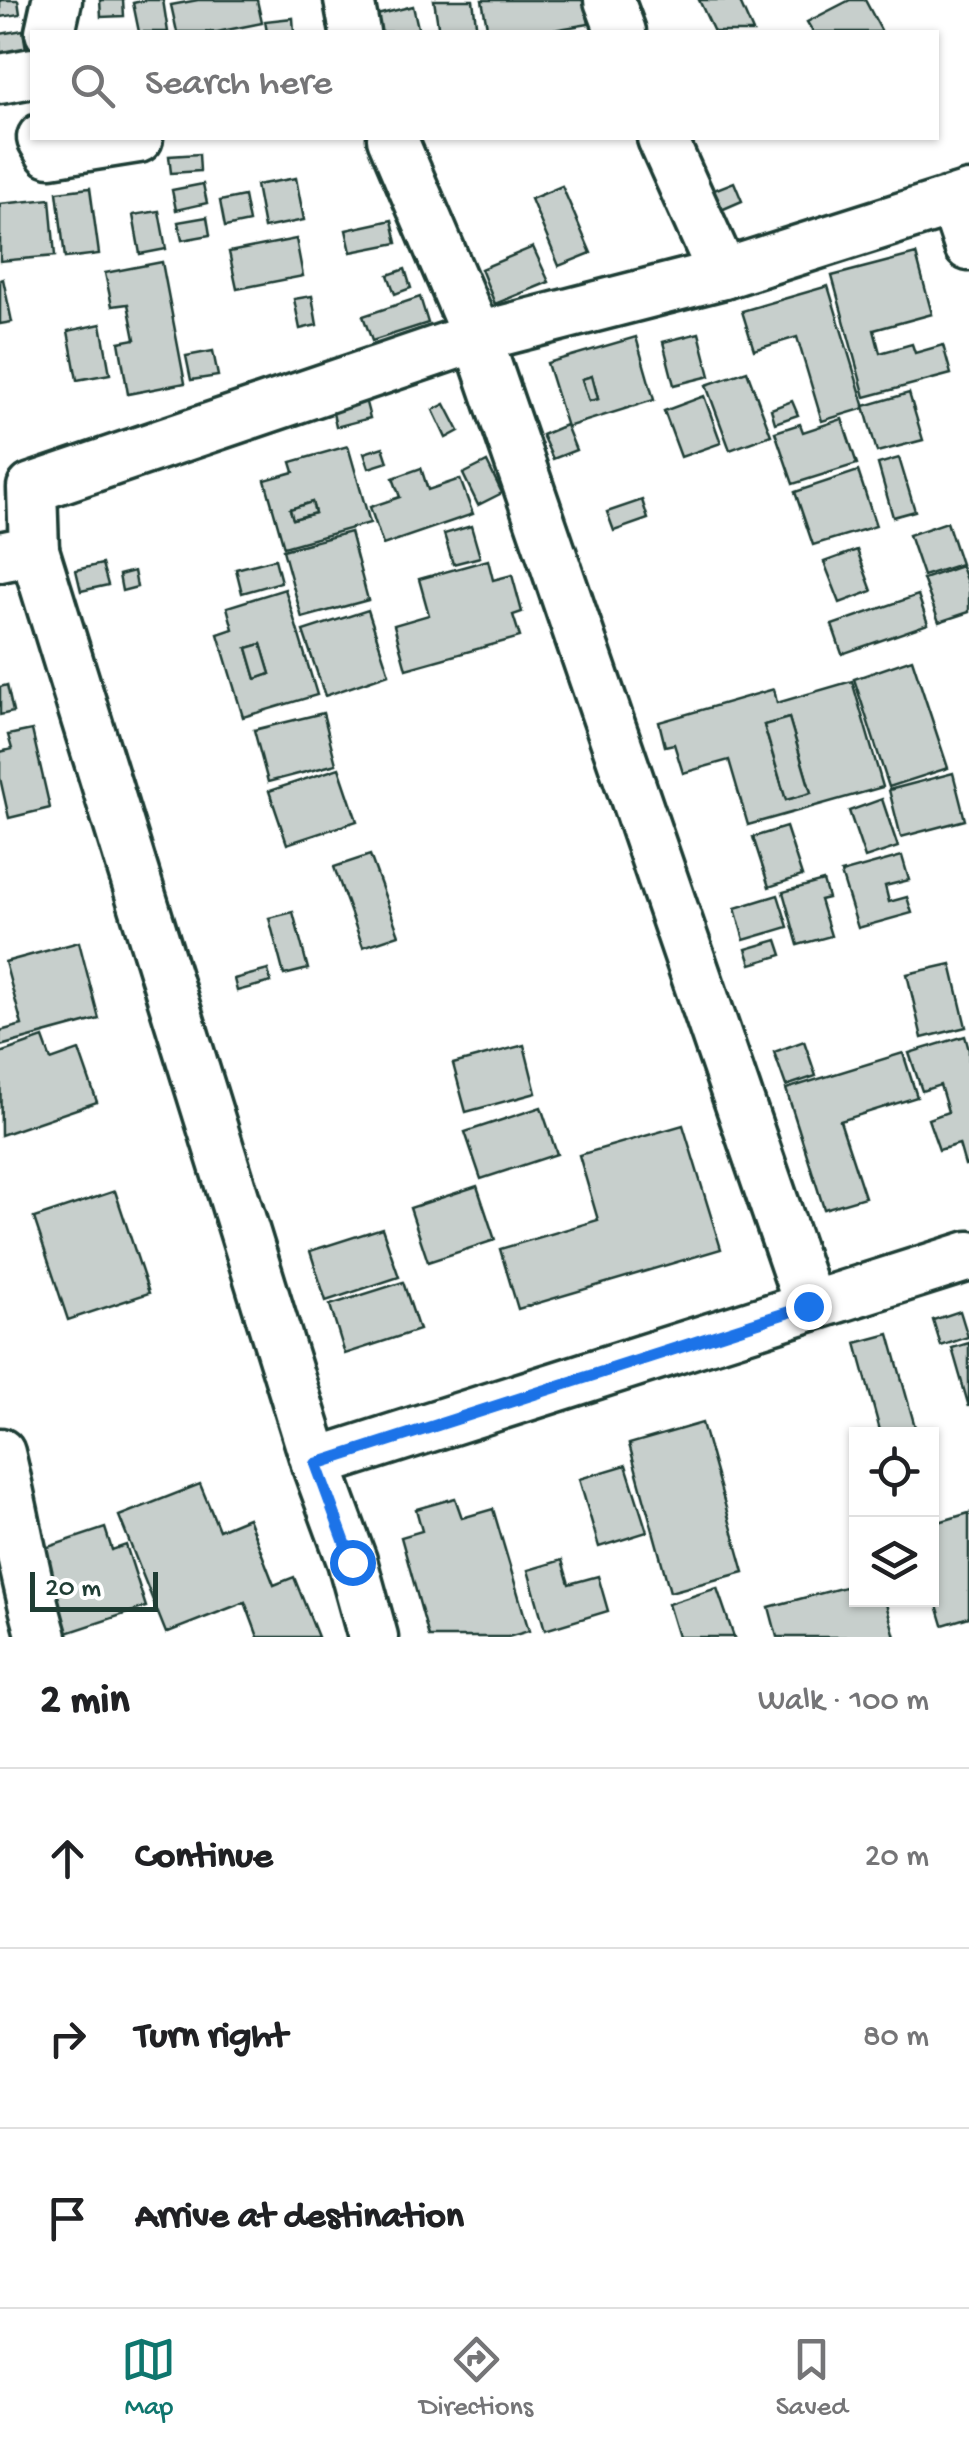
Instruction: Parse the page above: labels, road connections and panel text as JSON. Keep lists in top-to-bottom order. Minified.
{"scale_bar":"20 m","page":{"search":"Search here","scale":"20 m","heading":["2 min","Walk · 100 m"],"list":[["Continue","20 m"],["Turn right","80 m"],"Arrive at destination"],"nav":["Map","Directions","Saved"]}}
